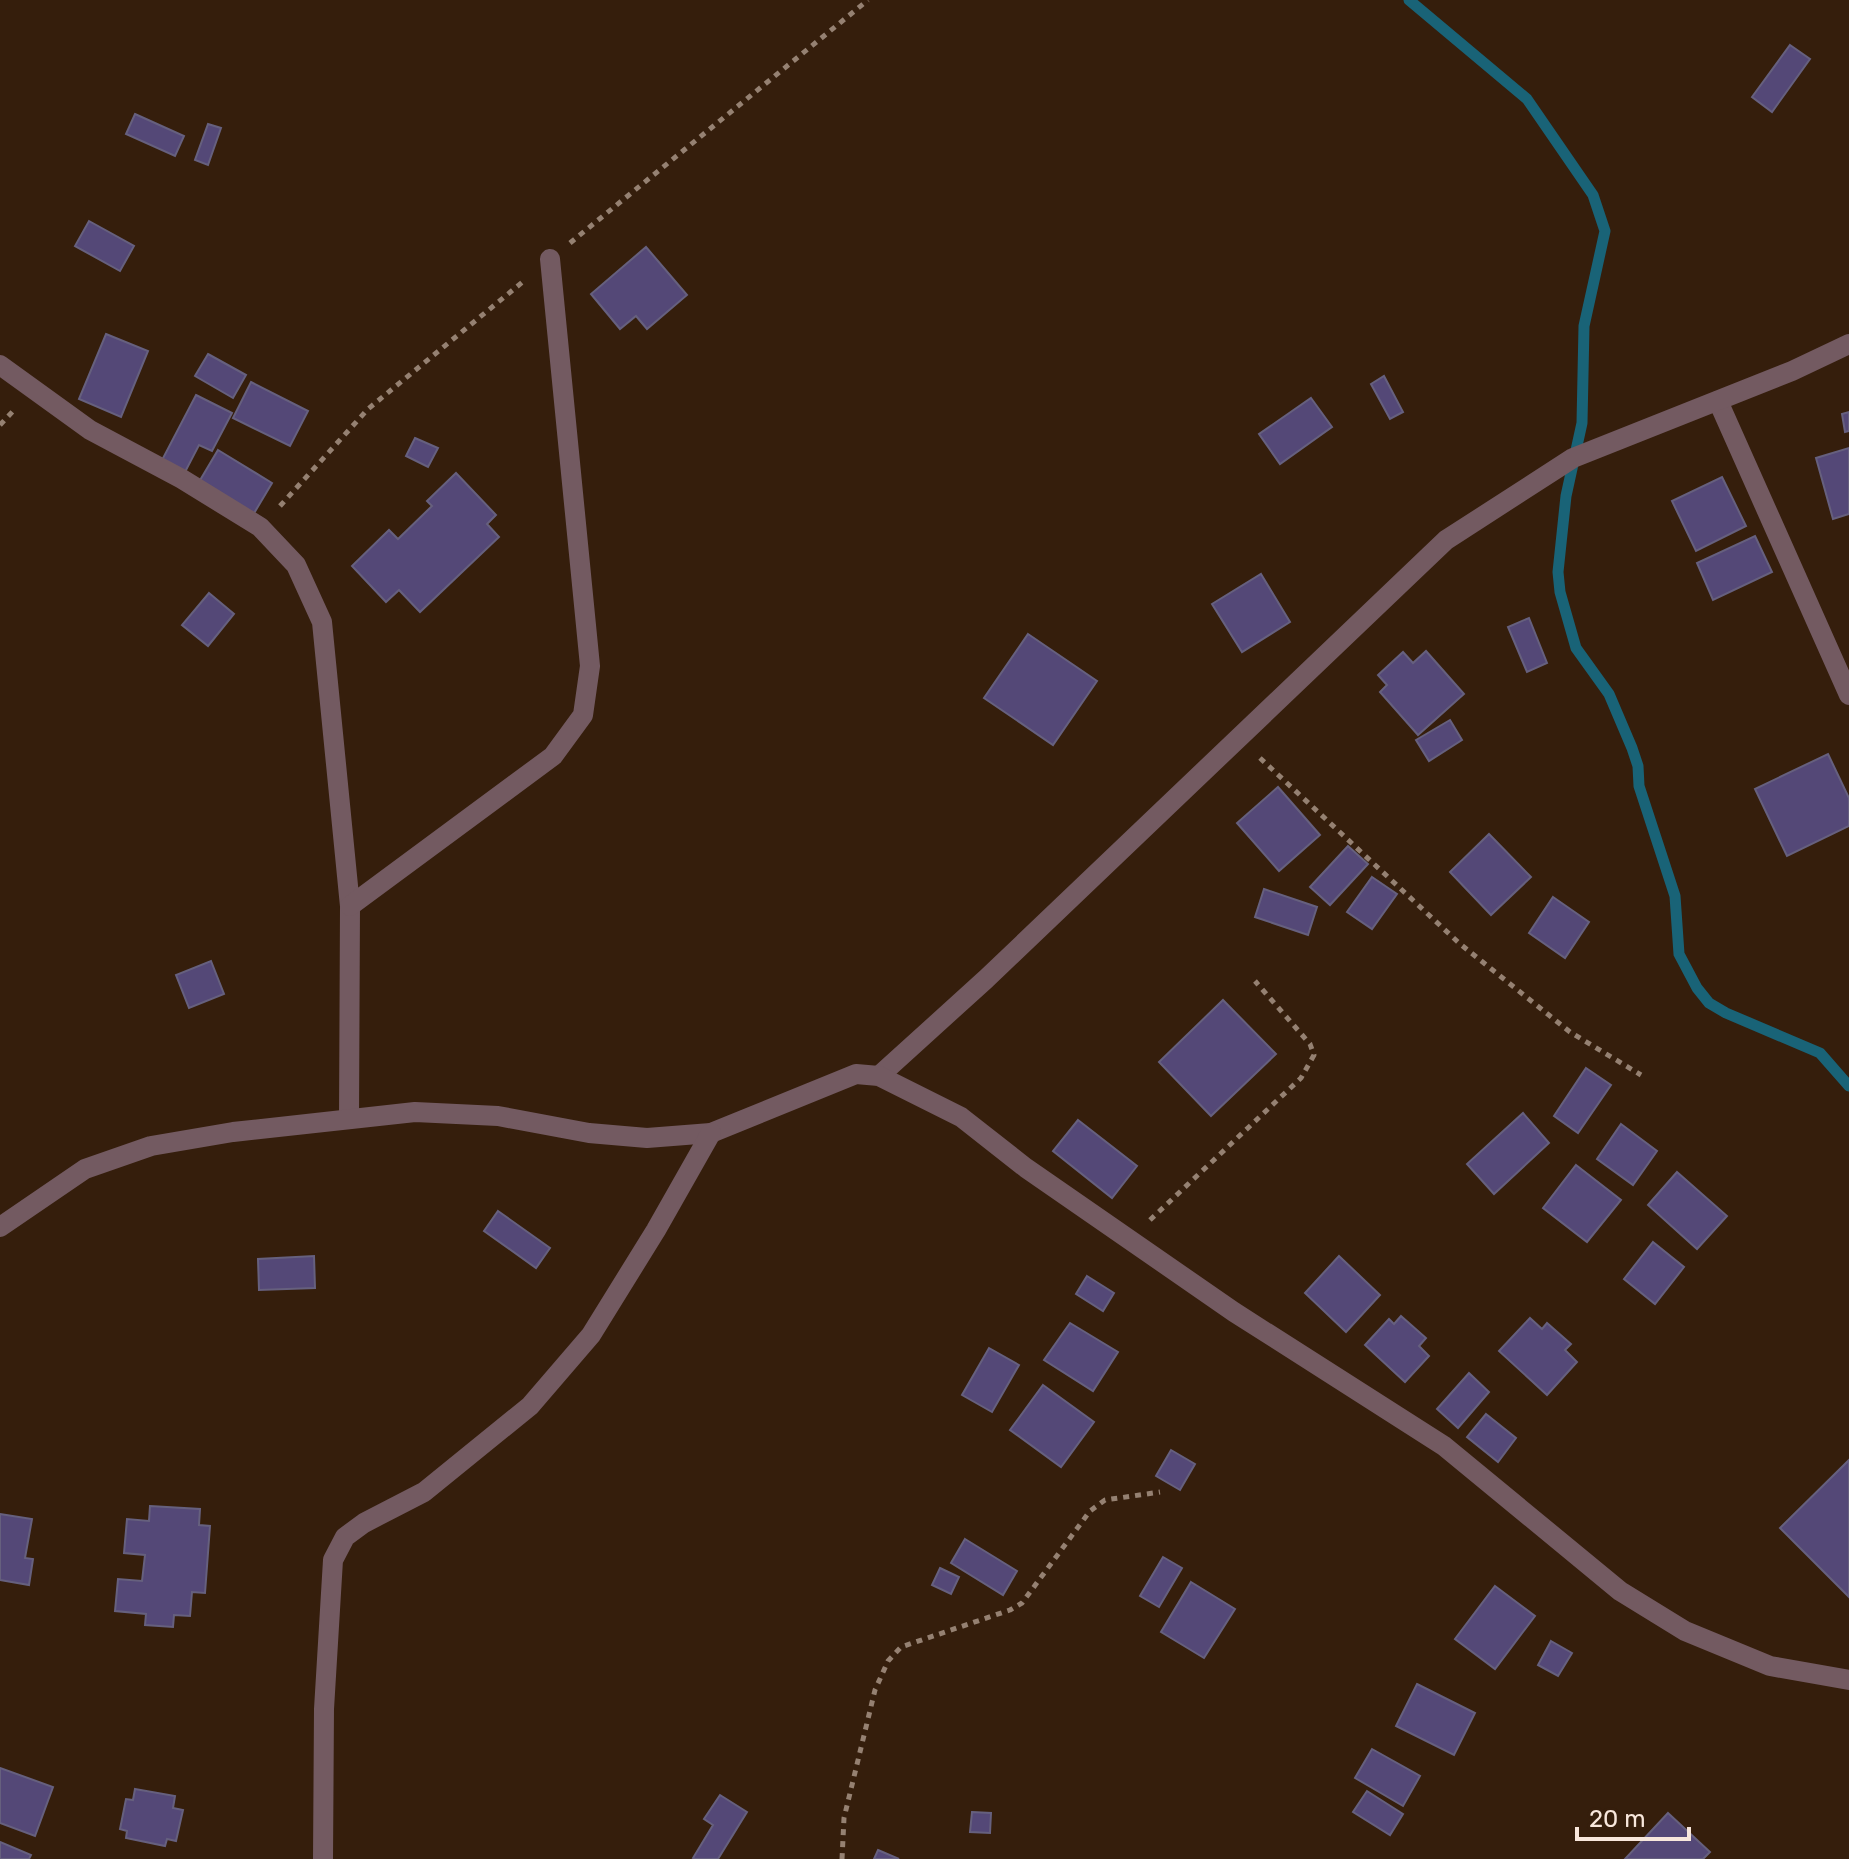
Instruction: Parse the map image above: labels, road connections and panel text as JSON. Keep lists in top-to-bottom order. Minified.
{"scale_bar":"20 m"}
